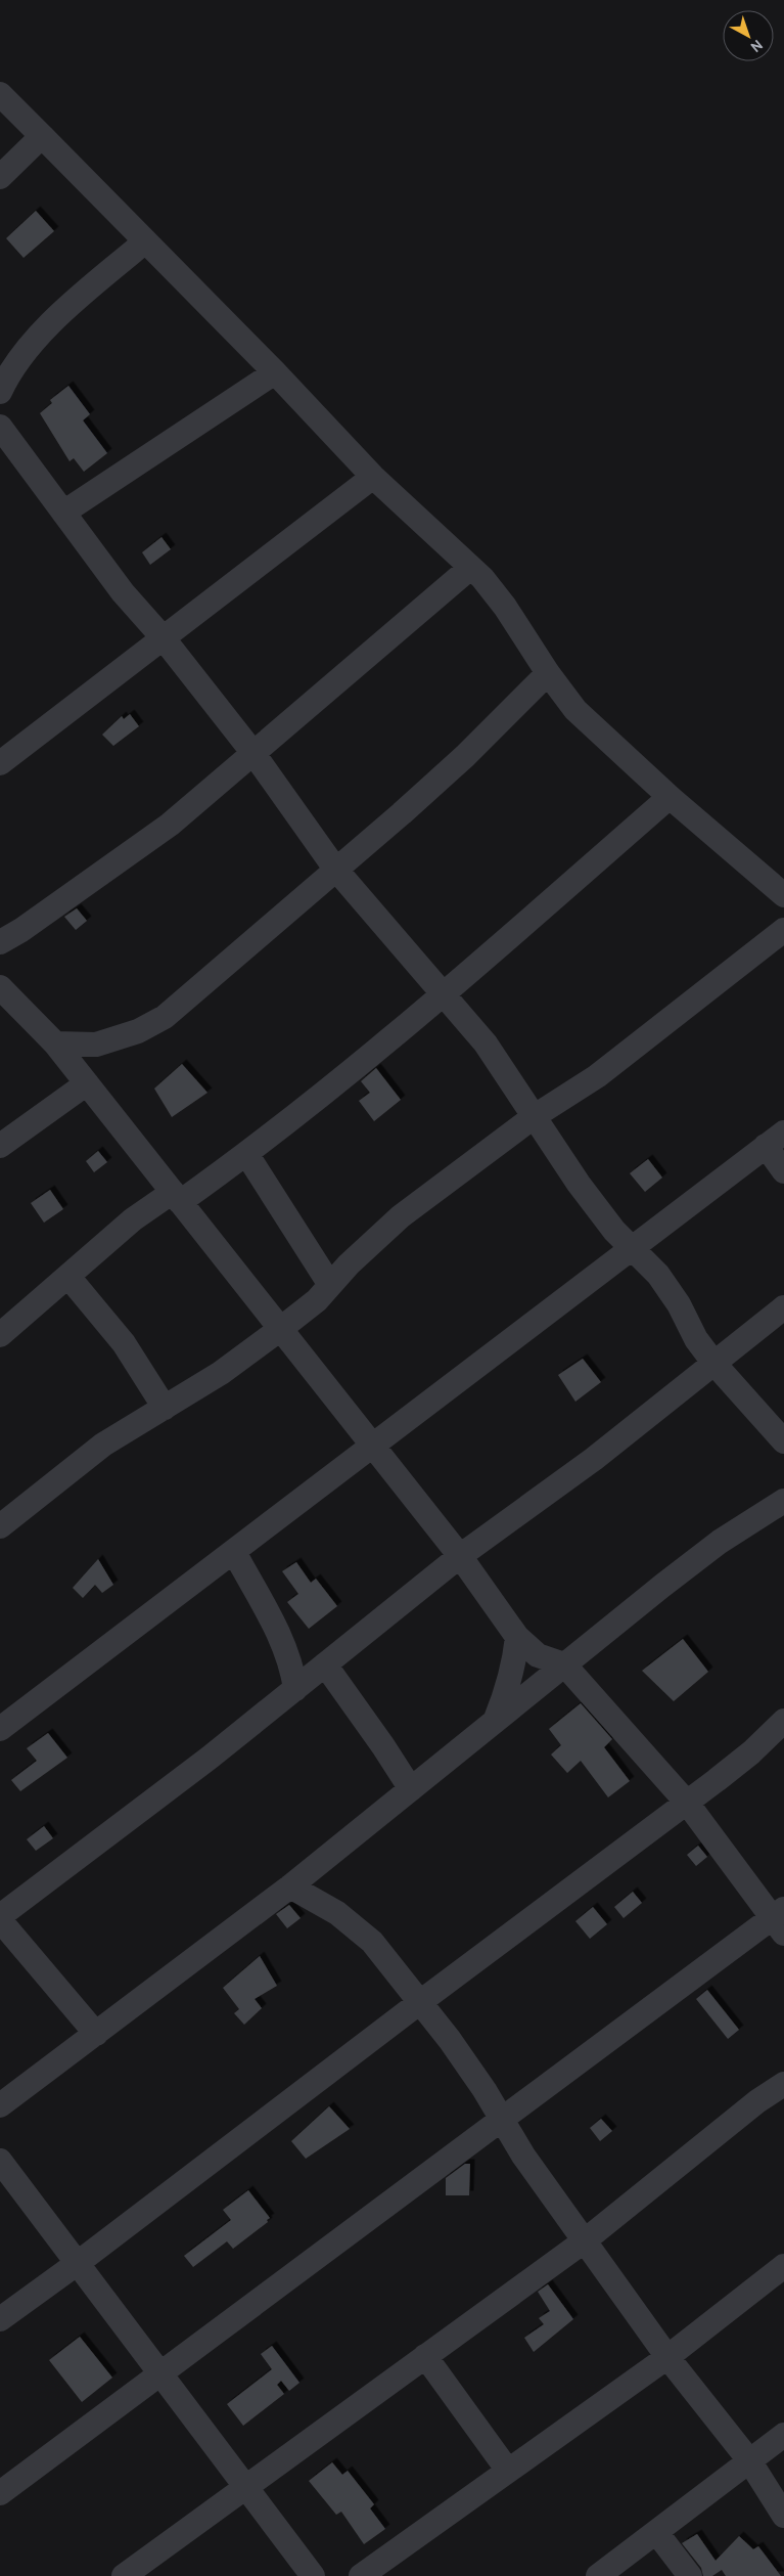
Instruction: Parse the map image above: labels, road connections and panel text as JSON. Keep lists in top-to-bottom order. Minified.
{"north":"bottom right"}
